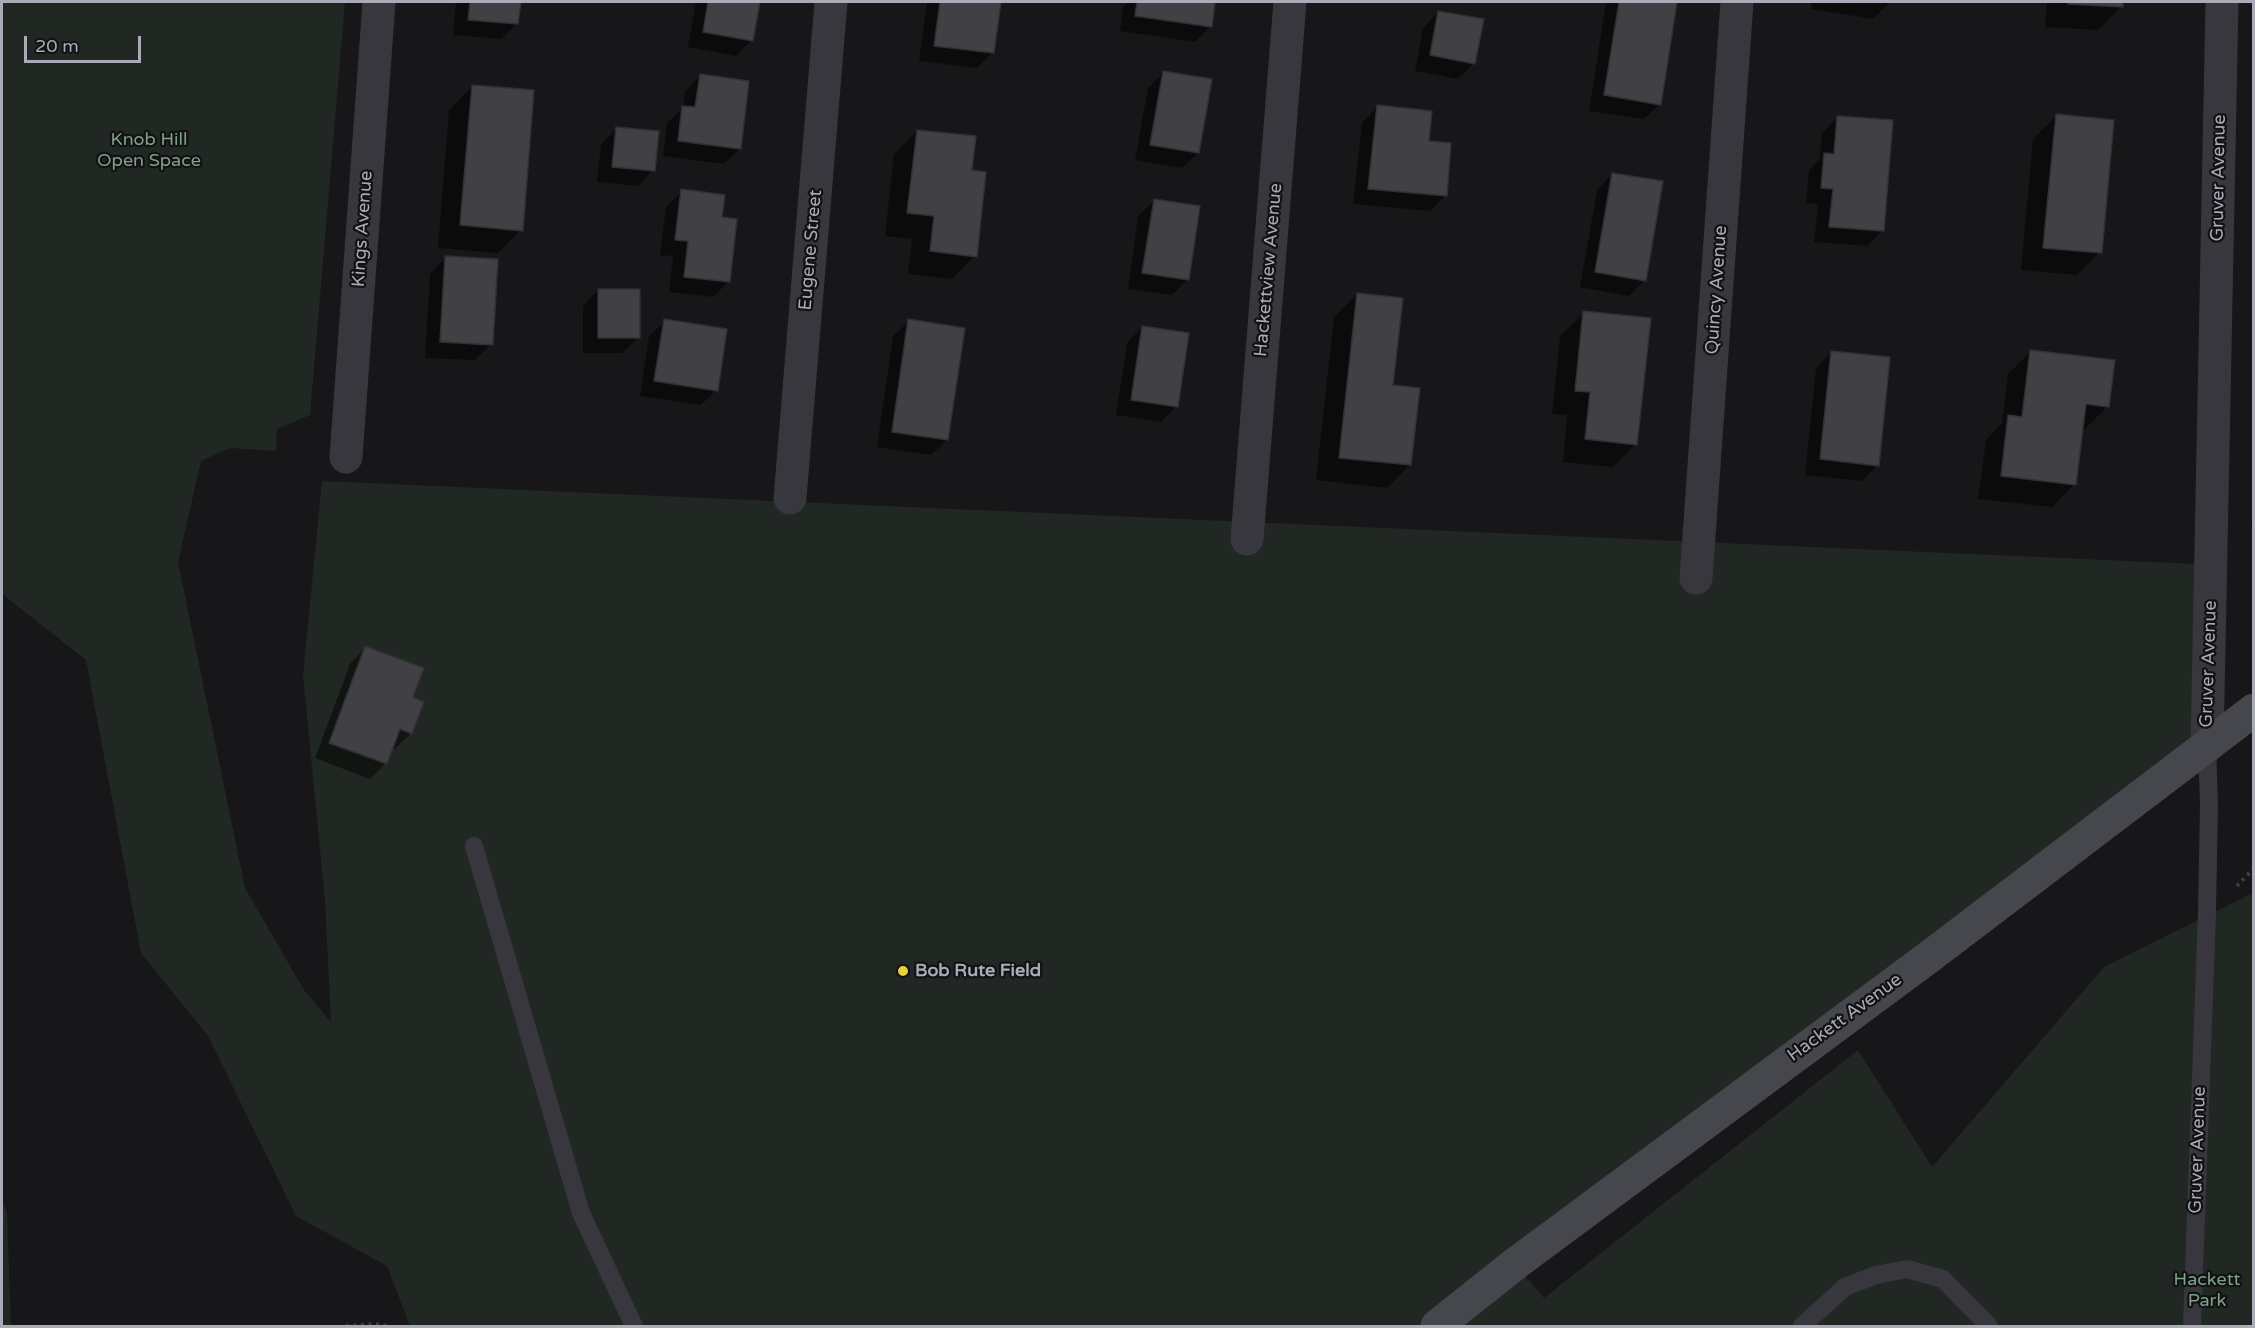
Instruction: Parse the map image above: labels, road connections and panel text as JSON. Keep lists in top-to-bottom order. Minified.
{"streets":{"main road":["Hackett Avenue"],"street":["Gruver Avenue","Kings Avenue","Eugene Street","Hackettview Avenue","Quincy Avenue"]},"crossings":[["Gruver Avenue","Hackett Avenue"]],"parks":["Knob Hill Open Space","Hackett Park"],"places":["Bob Rute Field"],"scale_bar":"20 m"}
